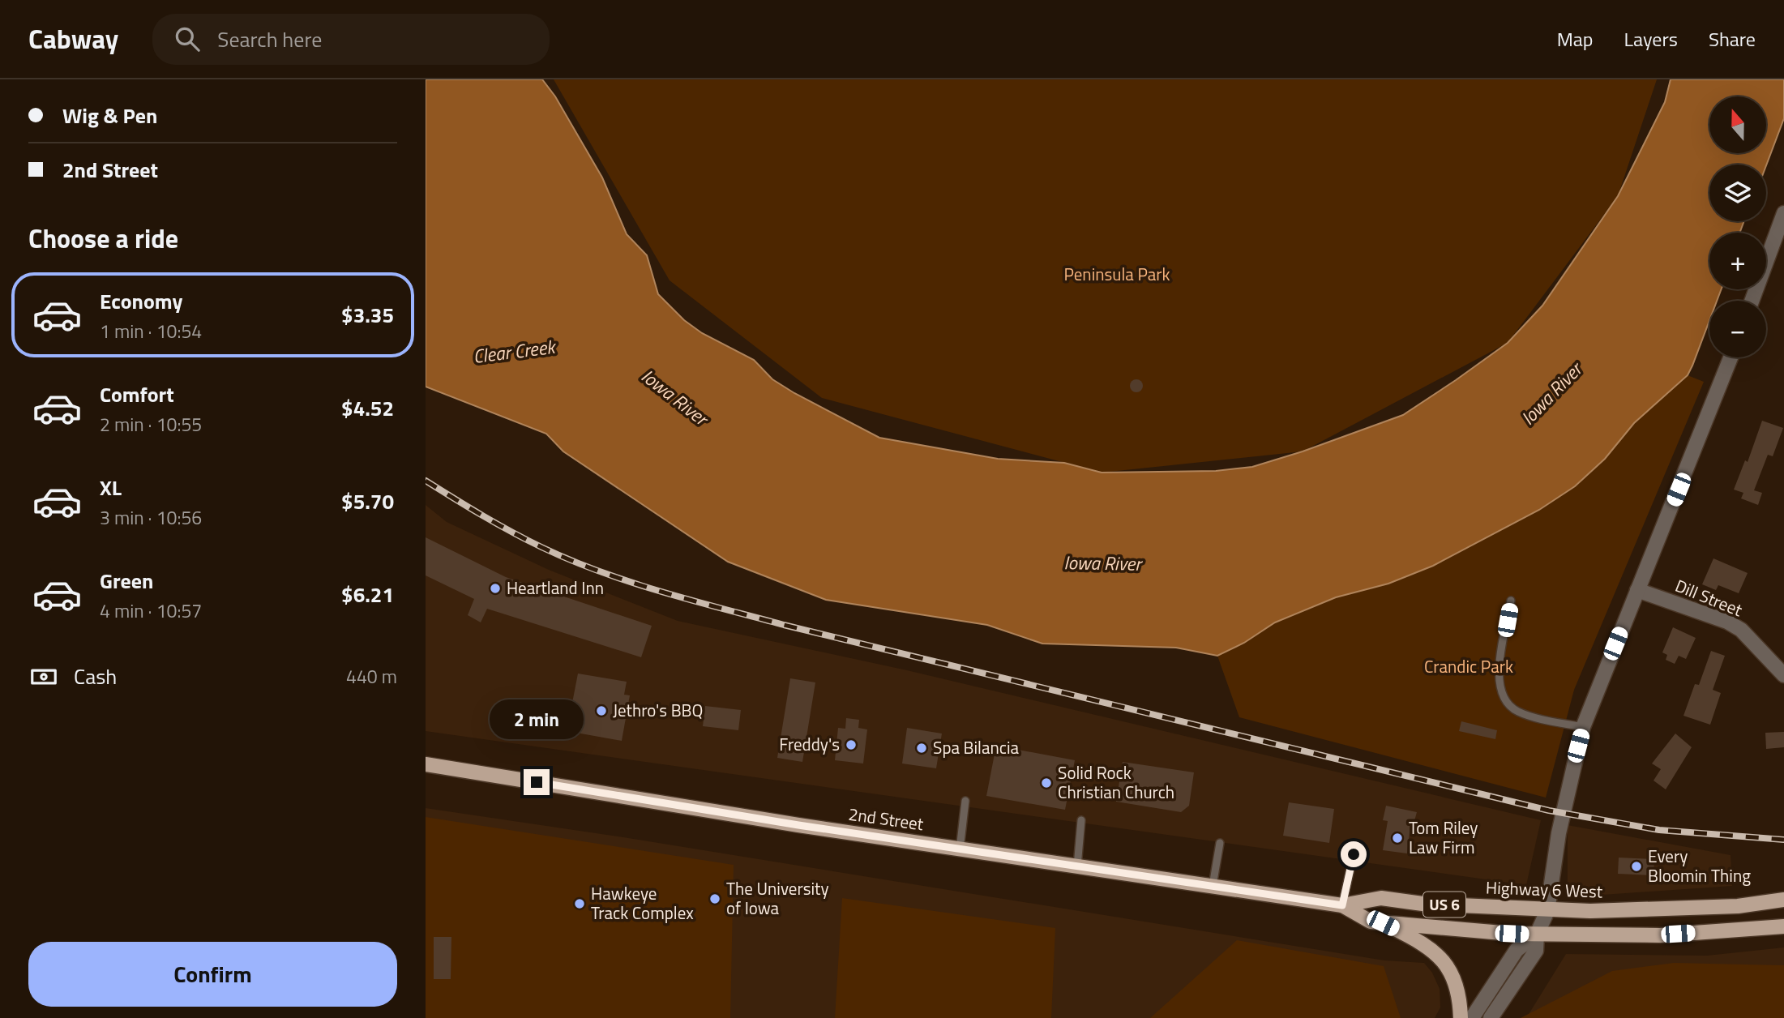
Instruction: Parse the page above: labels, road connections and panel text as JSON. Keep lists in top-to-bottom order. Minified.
{"streets":{"main road":["2nd Street","Highway 6 West","US 6"],"street":["Dill Street"]},"crossings":[["2nd Street","Highway 6 West"],["2nd Street","US 6"],["Highway 6 West","US 6"]],"water":["Clear Creek","Iowa River"],"parks":["Peninsula Park","Crandic Park"],"places":["Heartland Inn","Jethro's BBQ","Freddy's","Spa Bilancia","Solid Rock Christian Church","Tom Riley Law Firm","Every Bloomin Thing","The University of Iowa","Hawkeye Track Complex"],"north":"top","page":{"header":"Cabway","search":"Search here","nav":["Map","Layers","Share"],"banner":["Wig & Pen","2nd Street"],"map_buttons":["+","−"],"heading":"Choose a ride","list":[{"name":"Economy","note":"1 min · 10:54","value":"$3.35"},{"name":"Comfort","note":"2 min · 10:55","value":"$4.52"},{"name":"XL","note":"3 min · 10:56","value":"$5.70"},{"name":"Green","note":"4 min · 10:57","value":"$6.21"}],"pay":["Cash","440 m"],"bubble":"2 min","buttons":"Confirm"}}
